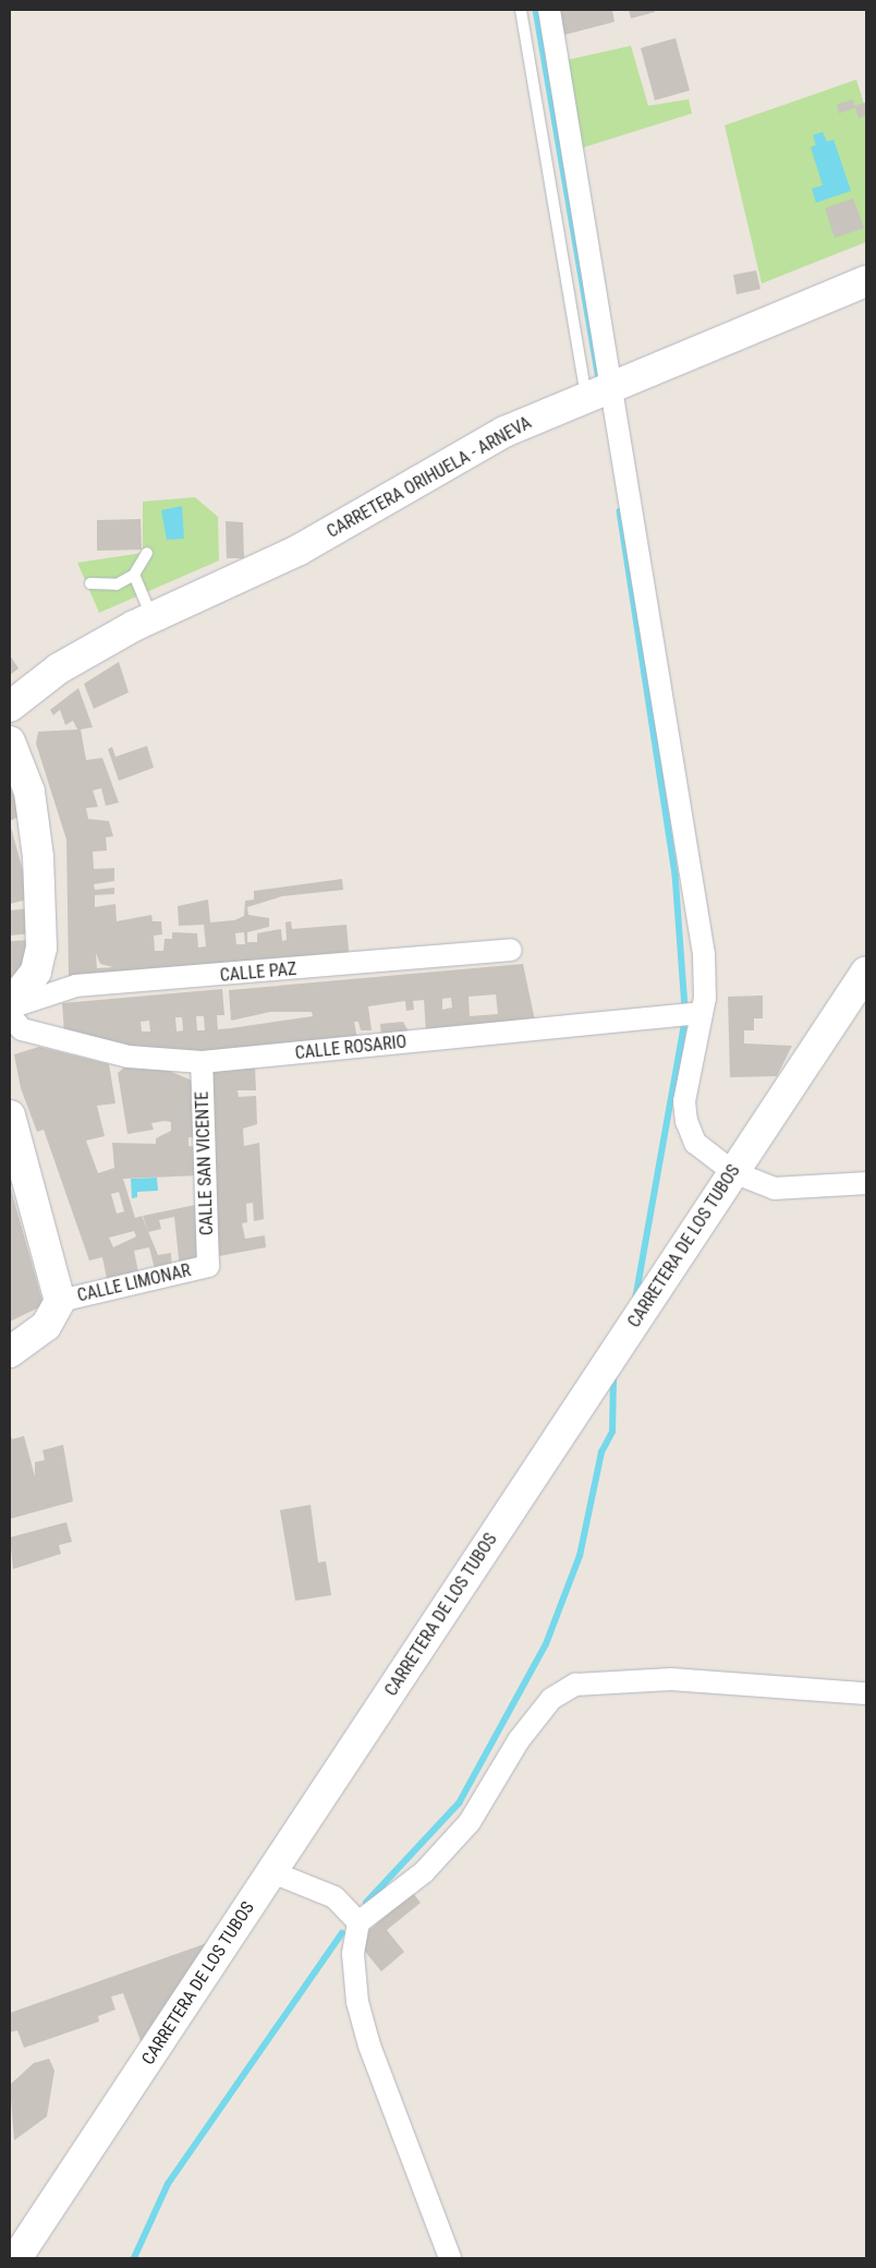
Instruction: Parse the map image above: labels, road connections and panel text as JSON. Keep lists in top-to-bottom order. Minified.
{"streets":{"street":["CARRETERA ORIHUELA - ARNEVA","CALLE PAZ","CALLE ROSARIO","CALLE SAN VICENTE","CARRETERA DE LOS TUBOS","CALLE LIMONAR"]},"crossings":[["CALLE ROSARIO","CALLE SAN VICENTE"],["CALLE SAN VICENTE","CALLE LIMONAR"]]}
